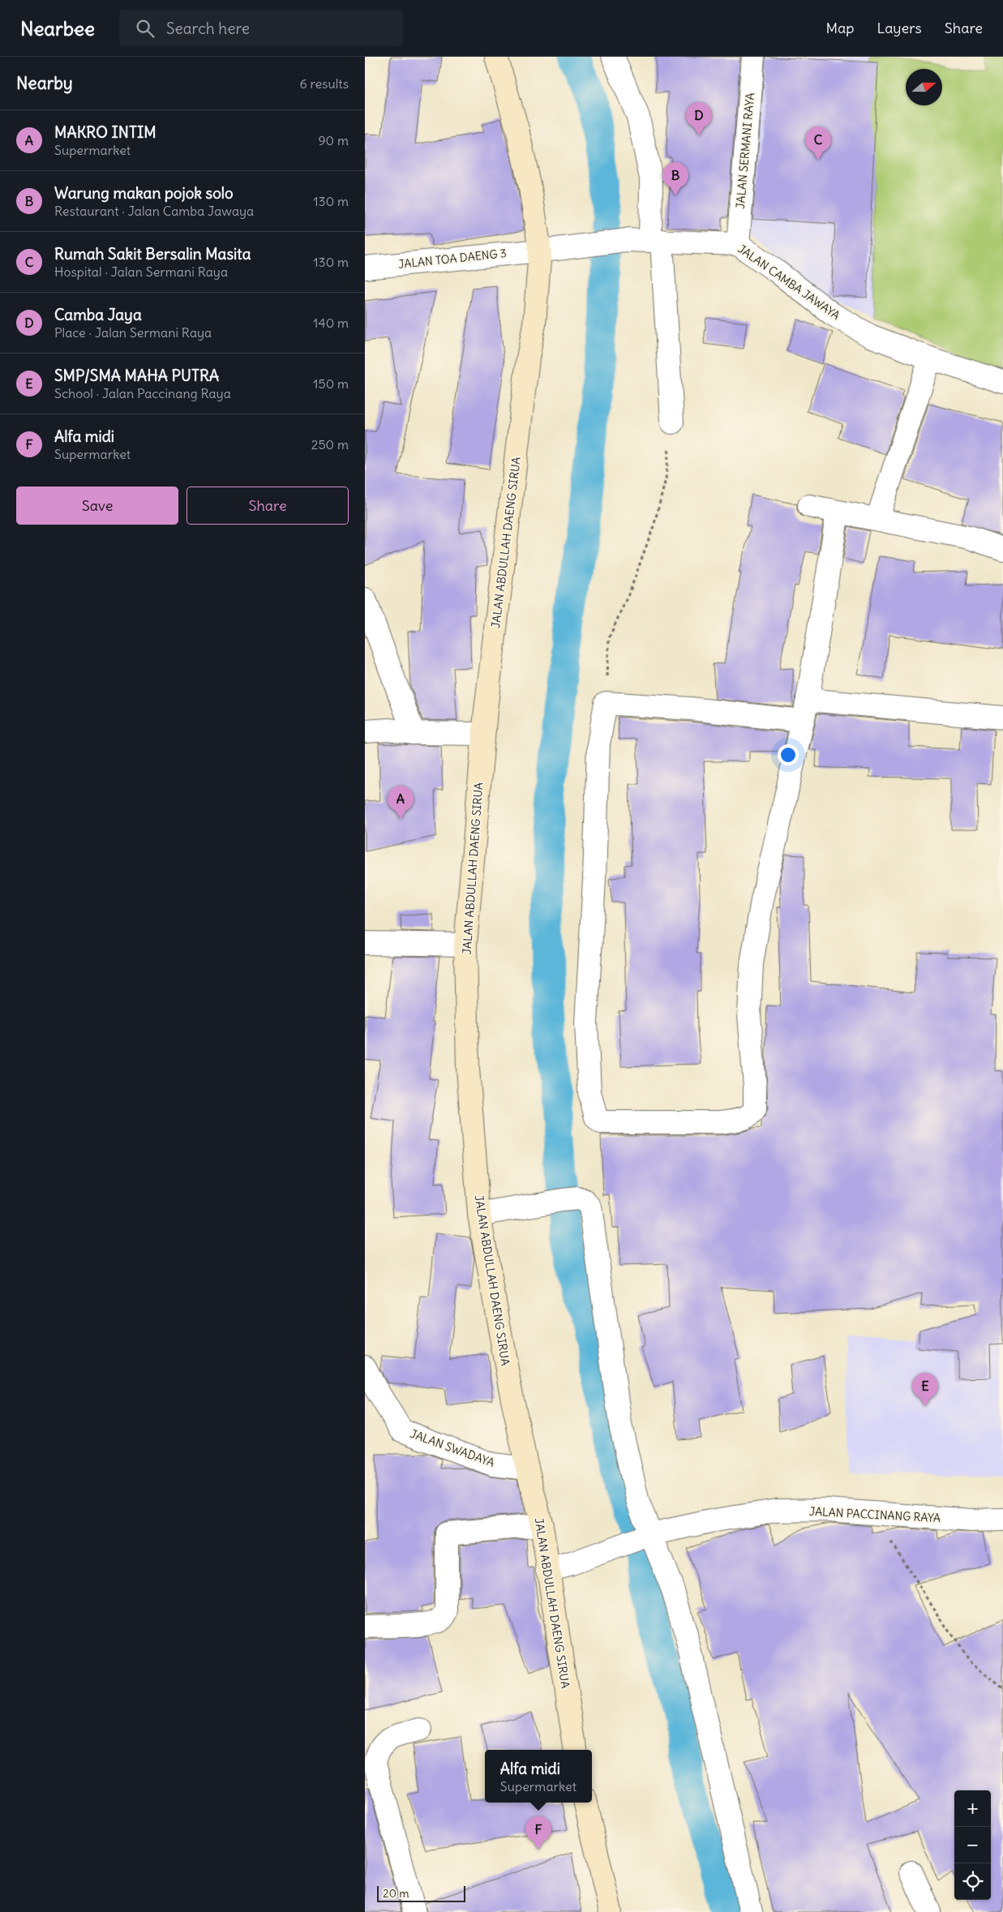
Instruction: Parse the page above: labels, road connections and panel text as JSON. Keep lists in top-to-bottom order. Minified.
{"streets":{"main road":["JALAN ABDULLAH DAENG SIRUA"],"street":["JALAN SERMANI RAYA","JALAN TOA DAENG 3","JALAN CAMBA JAWAYA","JALAN SWADAYA","JALAN PACCINANG RAYA"]},"crossings":[["JALAN SERMANI RAYA","JALAN CAMBA JAWAYA"],["JALAN TOA DAENG 3","JALAN CAMBA JAWAYA"],["JALAN TOA DAENG 3","JALAN ABDULLAH DAENG SIRUA"],["JALAN CAMBA JAWAYA","JALAN ABDULLAH DAENG SIRUA"],["JALAN ABDULLAH DAENG SIRUA","JALAN SWADAYA"],["JALAN ABDULLAH DAENG SIRUA","JALAN PACCINANG RAYA"]],"scale_bar":"20 m","north":"right","page":{"header":"Nearbee","search":"Search here","nav":["Map","Layers","Share"],"heading":["Nearby","6 results"],"pins":["D","C","B","A","E","F"],"list":[{"mark":"A","name":"MAKRO INTIM","note":"Supermarket","value":"90 m"},{"mark":"B","name":"Warung makan pojok solo","note":"Restaurant · Jalan Camba Jawaya","value":"130 m"},{"mark":"C","name":"Rumah Sakit Bersalin Masita","note":"Hospital · Jalan Sermani Raya","value":"130 m"},{"mark":"D","name":"Camba Jaya","note":"Place · Jalan Sermani Raya","value":"140 m"},{"mark":"E","name":"SMP/SMA MAHA PUTRA","note":"School · Jalan Paccinang Raya","value":"150 m"},{"mark":"F","name":"Alfa midi","note":"Supermarket","value":"250 m"}],"buttons":["Save","Share"],"popup":["Alfa midi","Supermarket"],"map_buttons":["+","−"],"scale":"20 m"}}
